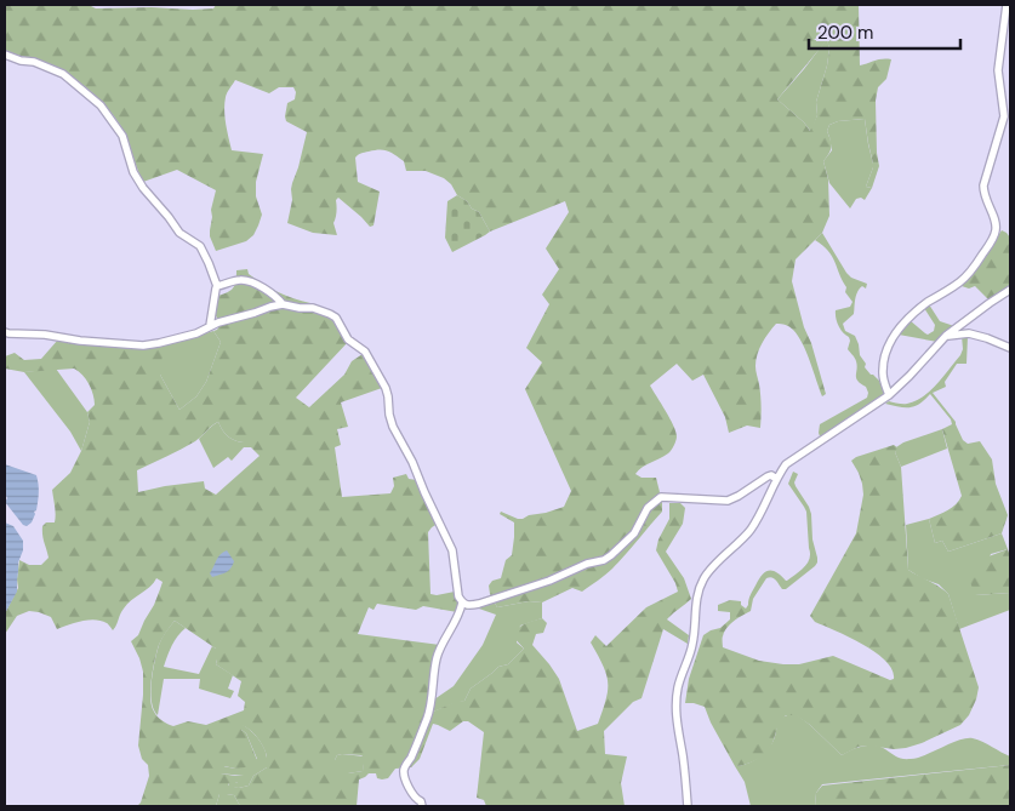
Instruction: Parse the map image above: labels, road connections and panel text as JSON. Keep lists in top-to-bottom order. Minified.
{"scale_bar":"200 m"}
